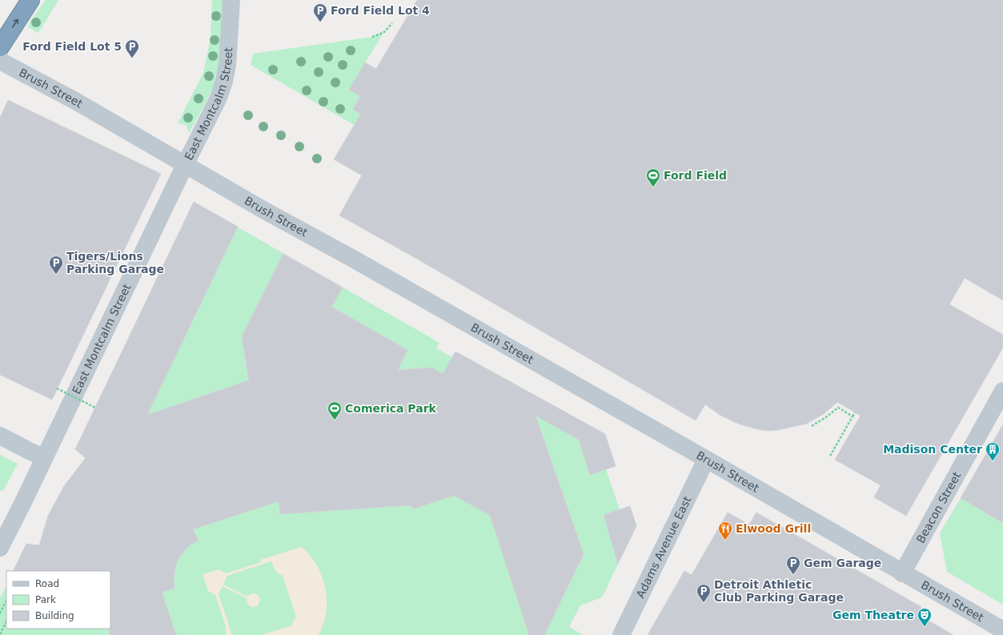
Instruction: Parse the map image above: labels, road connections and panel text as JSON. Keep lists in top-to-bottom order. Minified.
{"streets":{"street":["Brush Street","East Montcalm Street","Beacon Street","Adams Avenue East"]},"crossings":[["Brush Street","East Montcalm Street"],["Brush Street","Beacon Street"],["Brush Street","Adams Avenue East"]],"places":{"parking":["Ford Field Lot 4","Ford Field Lot 5","Tigers/Lions Parking Garage","Gem Garage","Detroit Athletic Club Parking Garage"],"sports":["Ford Field","Comerica Park"],"building":["Madison Center"],"restaurant":["Elwood Grill"],"theatre":["Gem Theatre"]},"legend":["Road","Park","Building"]}
